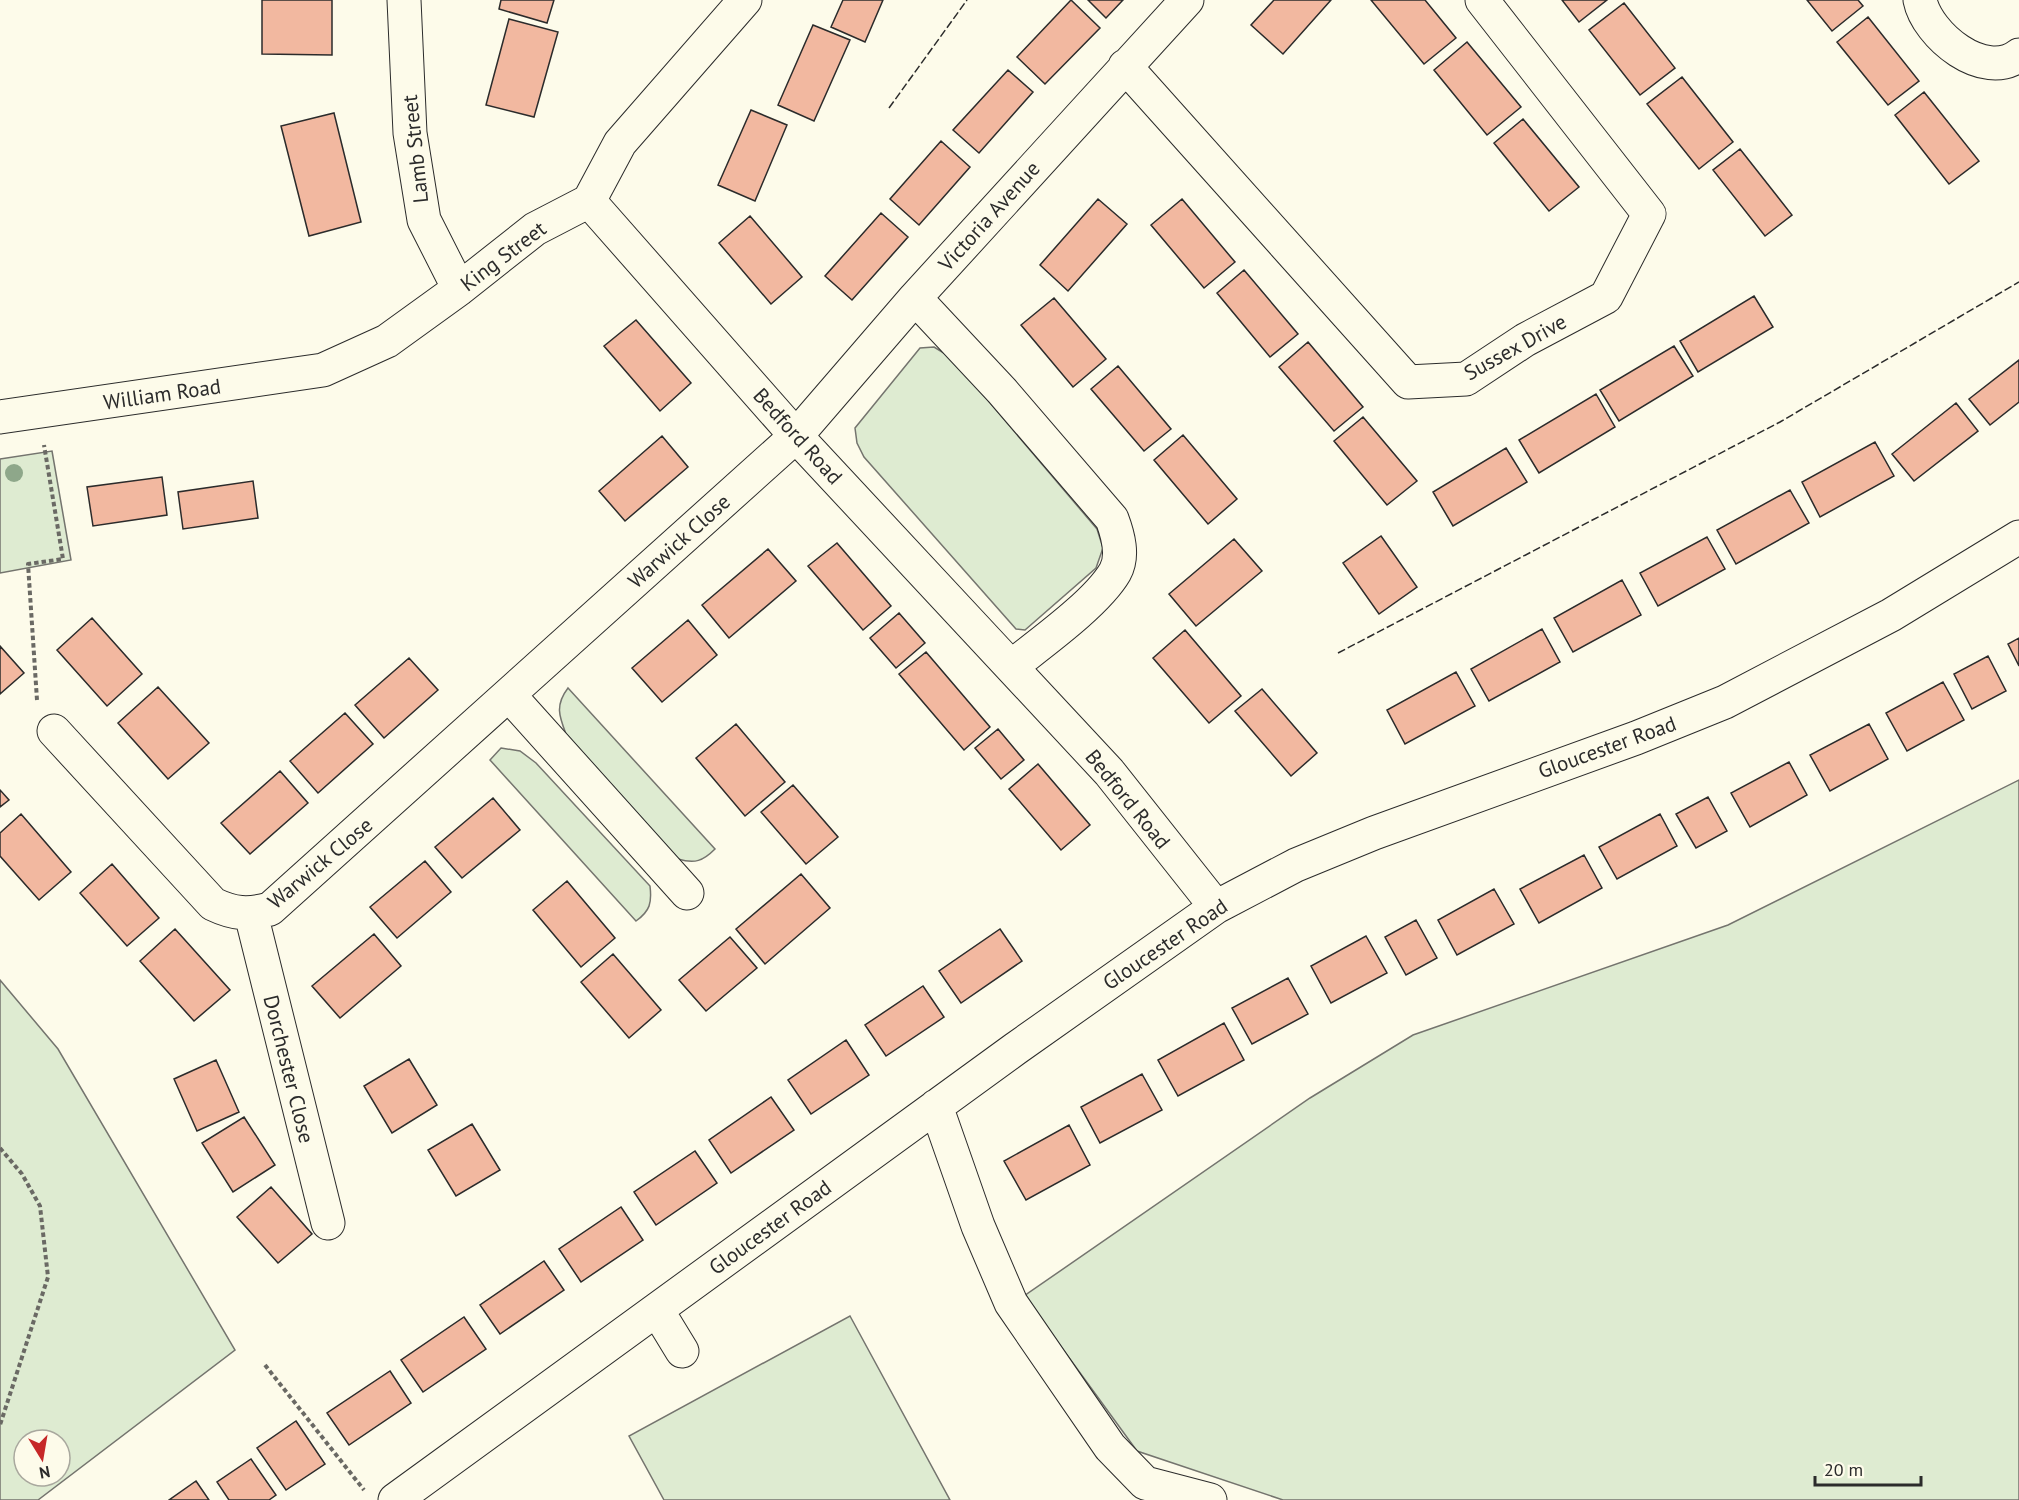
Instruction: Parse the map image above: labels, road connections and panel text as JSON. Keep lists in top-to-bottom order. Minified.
{"streets":{"street":["Lamb Street","Victoria Avenue","King Street","Sussex Drive","William Road","Bedford Road","Warwick Close","Gloucester Road","Dorchester Close"]},"crossings":[["Lamb Street","King Street"],["Victoria Avenue","Sussex Drive"],["Victoria Avenue","Bedford Road"],["Victoria Avenue","Warwick Close"],["King Street","William Road"],["King Street","Bedford Road"],["Bedford Road","Warwick Close"],["Bedford Road","Gloucester Road"],["Warwick Close","Dorchester Close"]],"scale_bar":"20 m","north":"bottom"}
